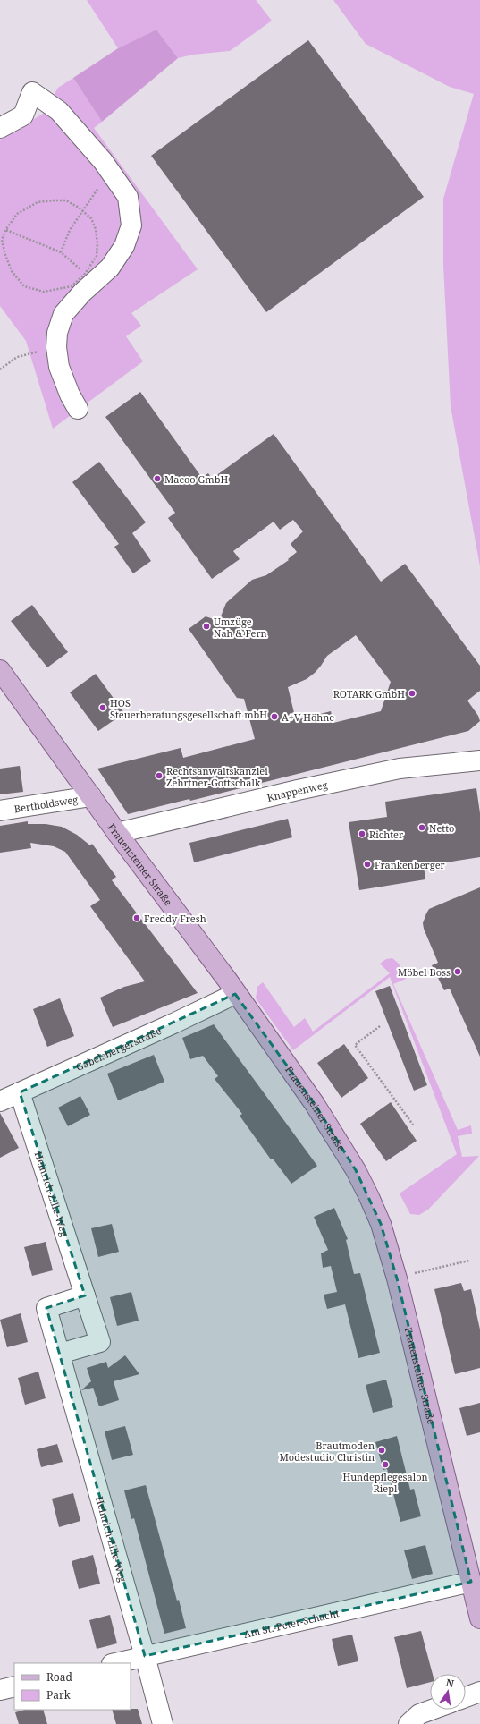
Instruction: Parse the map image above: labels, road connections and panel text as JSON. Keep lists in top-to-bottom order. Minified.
{"streets":{"main road":["Frauensteiner Straße"],"street":["Knappenweg","Bertholdsweg","Gabelsbergerstraße","Heinrich-Zille-Weg","Am St.-Peter-Schacht"]},"crossings":[["Knappenweg","Frauensteiner Straße"],["Bertholdsweg","Frauensteiner Straße"],["Frauensteiner Straße","Gabelsbergerstraße"],["Frauensteiner Straße","Am St.-Peter-Schacht"],["Gabelsbergerstraße","Heinrich-Zille-Weg"],["Heinrich-Zille-Weg","Am St.-Peter-Schacht"]],"places":["Macoo GmbH","Umzüge Nah & Fern","ROTARK GmbH","HOS Steuerberatungsgesellschaft mbH","A+V Höhne","Rechtsanwaltskanzlei Zehrtner-Gottschalk","Netto","Richter","Frankenberger","Freddy Fresh","Möbel Boss","Brautmoden Modestudio Christin","Hundepflegesalon Riepl"],"legend":["Road","Park"],"north":"top"}
